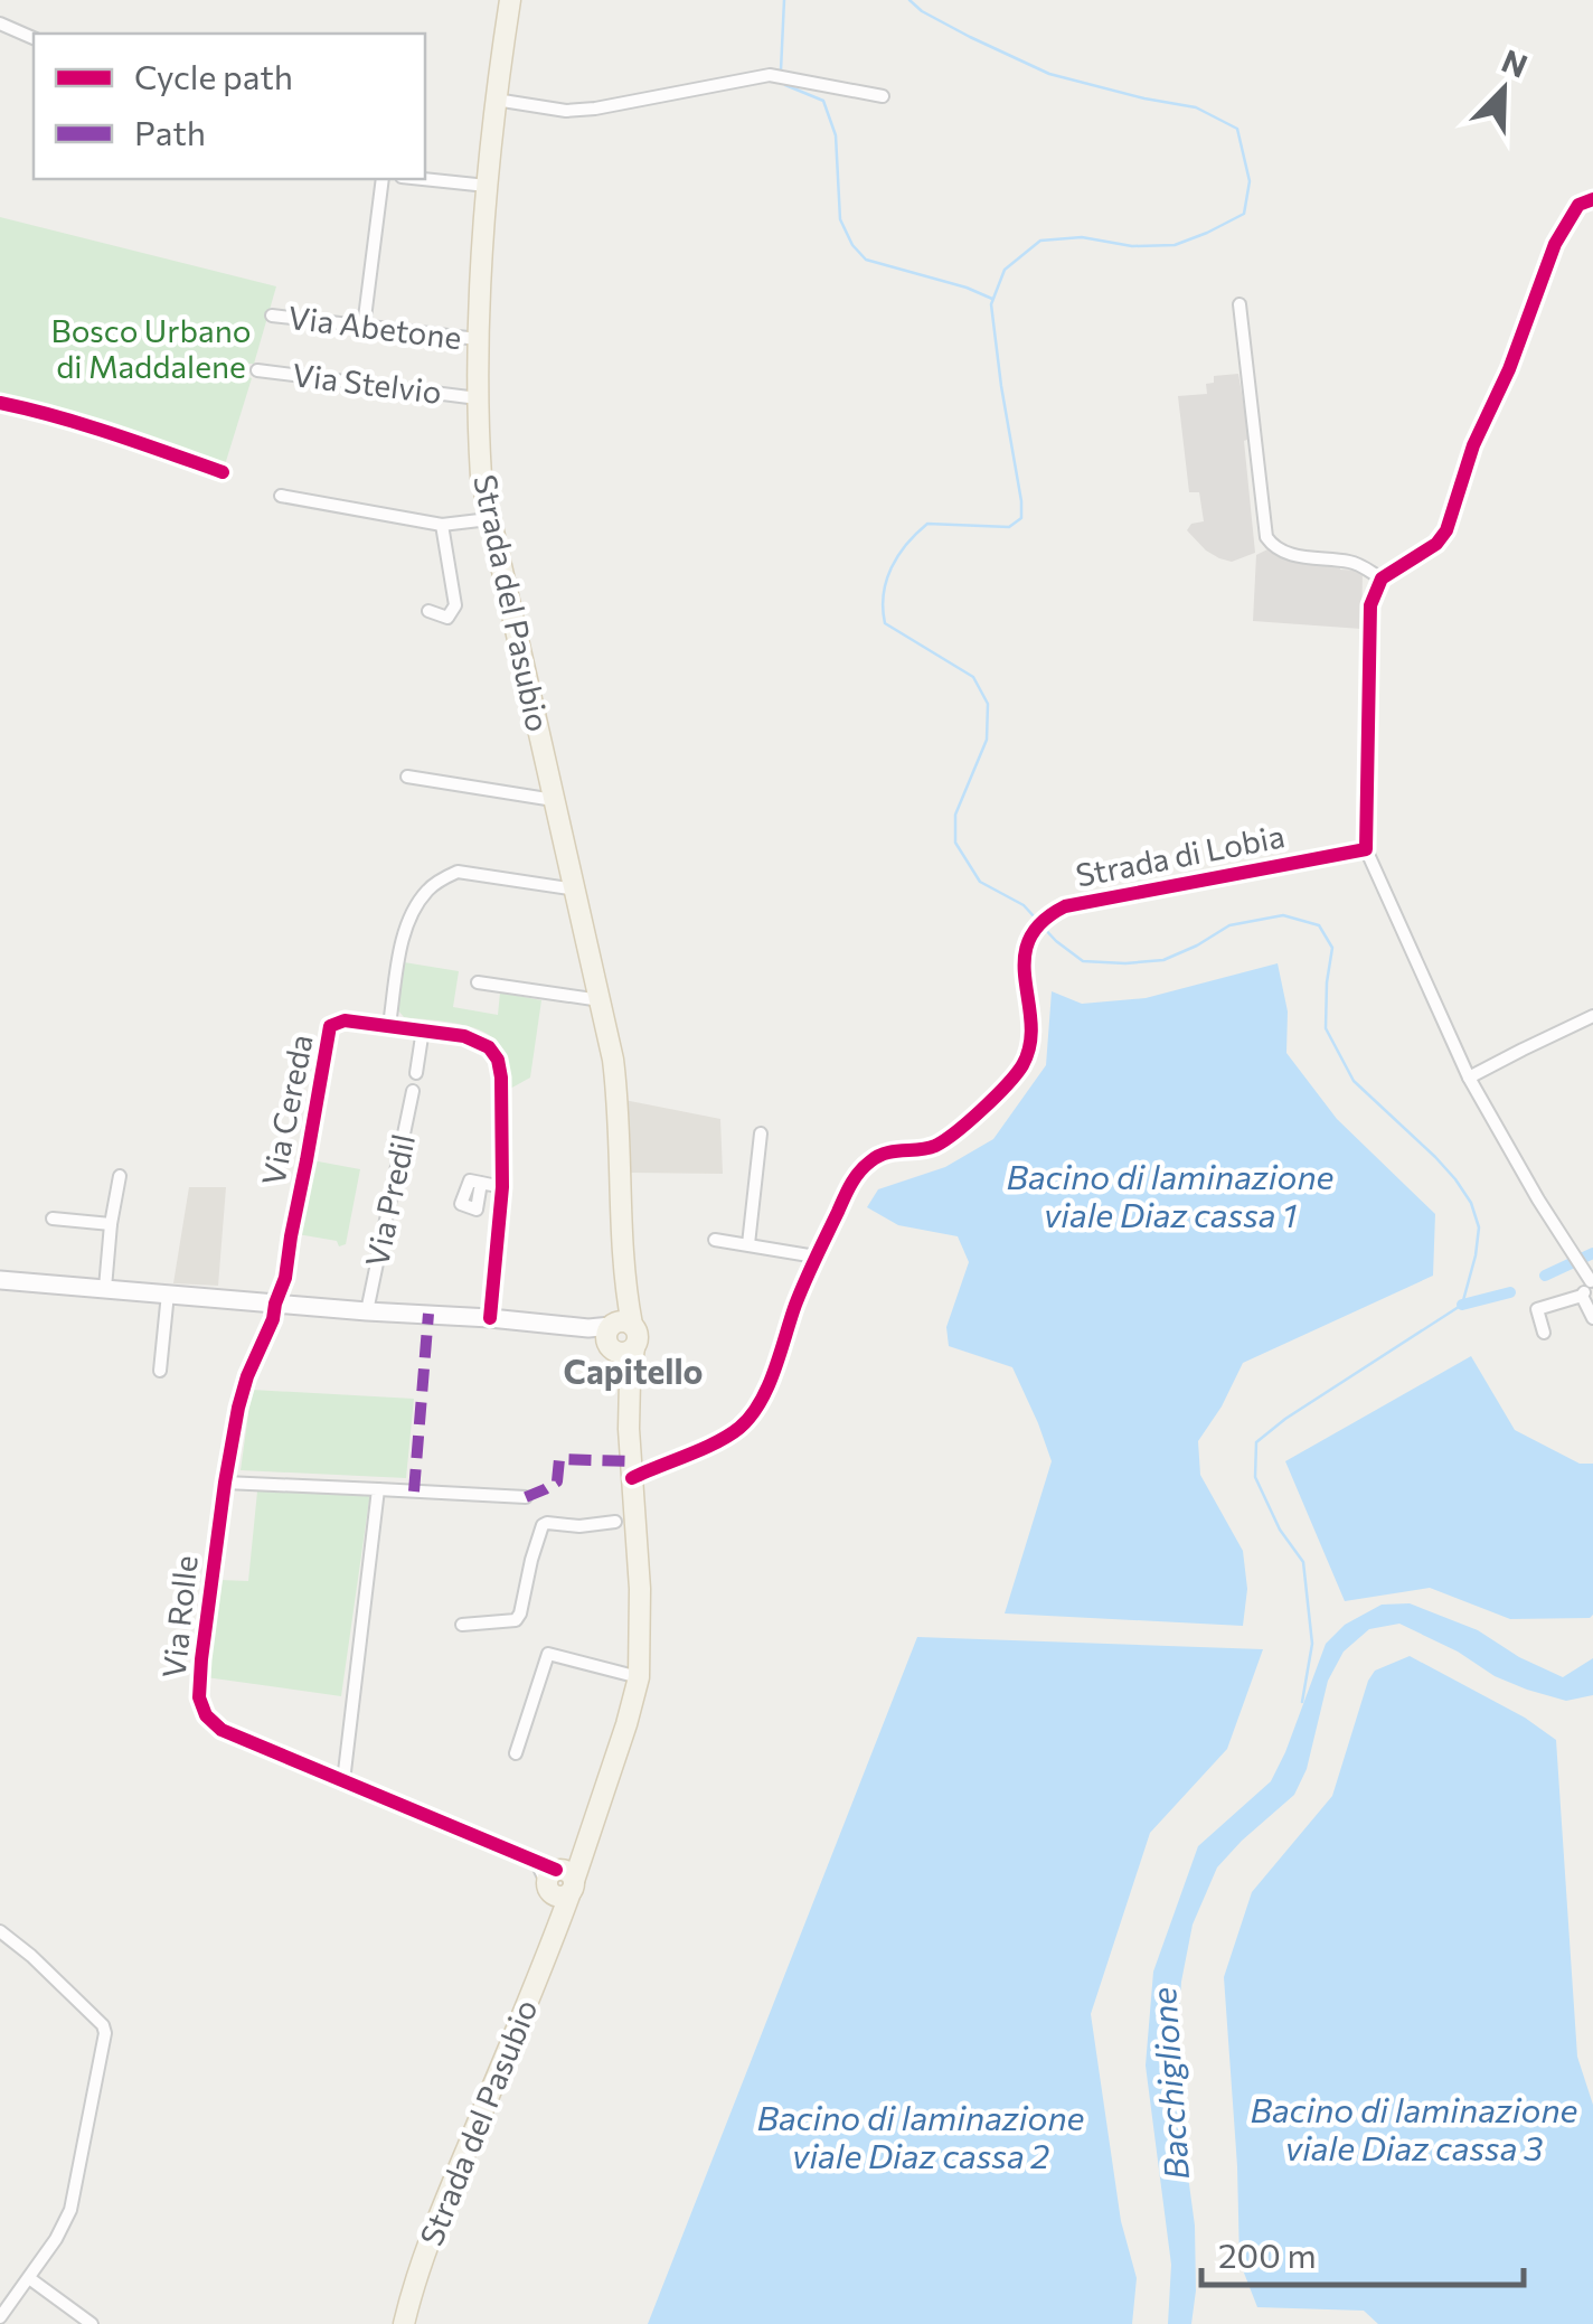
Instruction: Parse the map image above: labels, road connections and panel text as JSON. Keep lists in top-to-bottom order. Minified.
{"streets":{"main road":["Strada del Pasubio"],"street":["Via Abetone","Via Stelvio","Strada di Lobia","Via Cereda","Via Predil","Via Rolle"]},"crossings":[["Via Abetone","Strada del Pasubio"],["Via Stelvio","Strada del Pasubio"],["Strada del Pasubio","Via Rolle"],["Via Cereda","Via Rolle"]],"districts":["Capitello"],"water":["Bacino di laminazione viale Diaz cassa 1","Bacchiglione","Bacino di laminazione viale Diaz cassa 3","Bacino di laminazione viale Diaz cassa 2"],"parks":["Bosco Urbano di Maddalene"],"legend":["Cycle path","Path"],"scale_bar":"200 m","north":"top right"}
